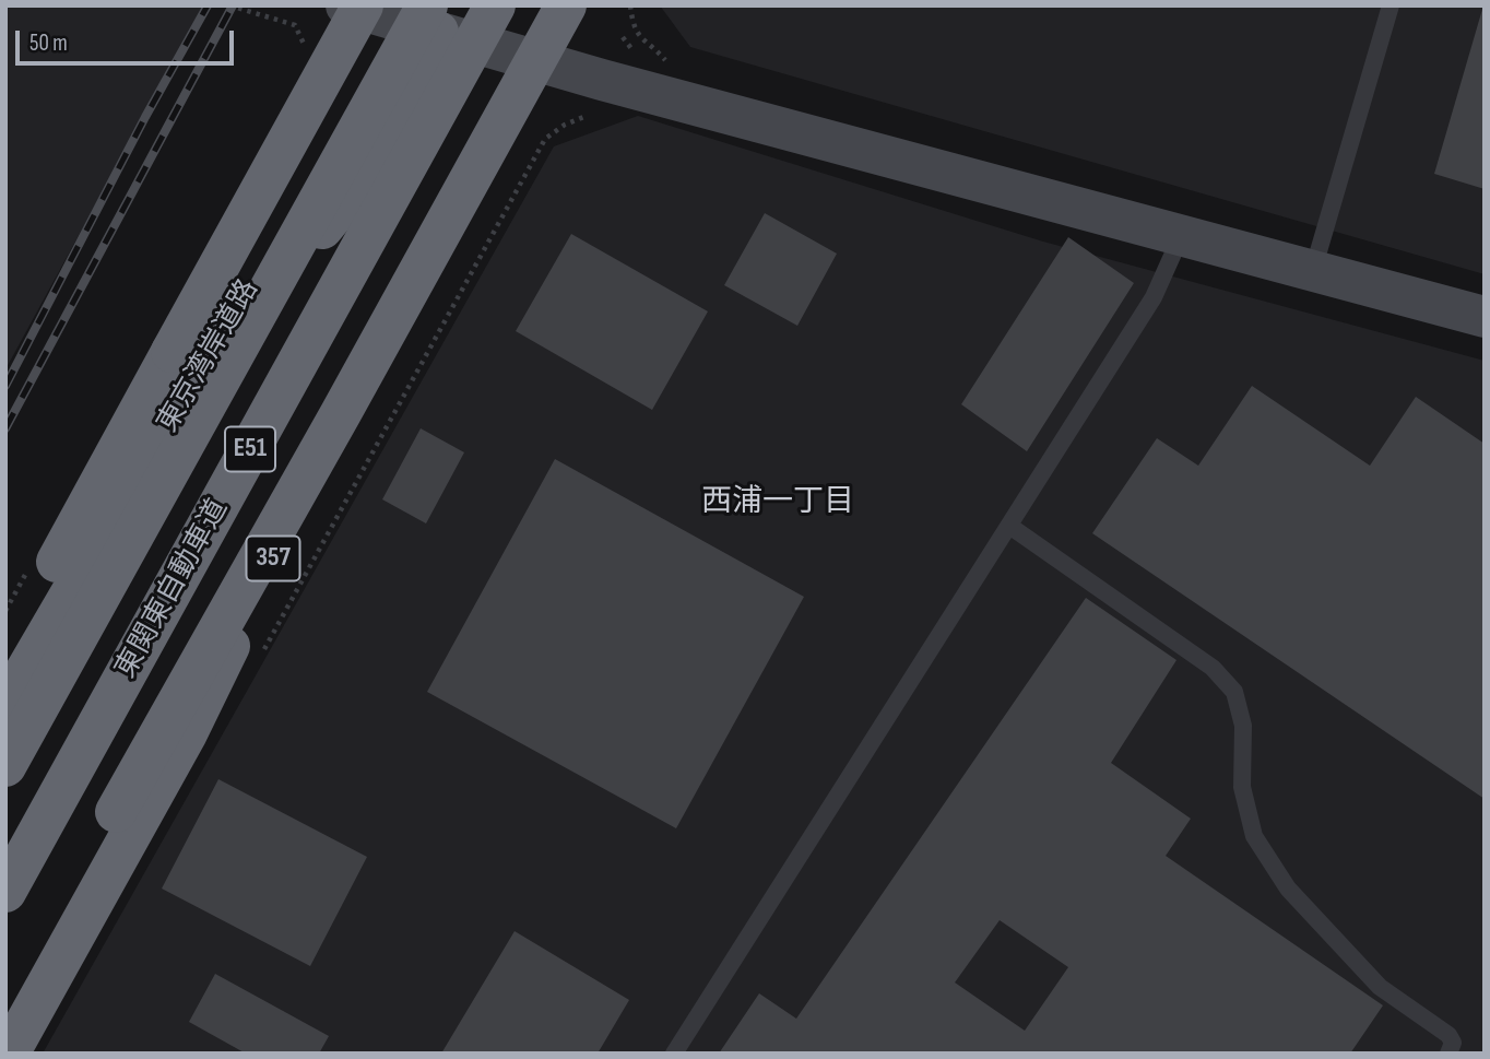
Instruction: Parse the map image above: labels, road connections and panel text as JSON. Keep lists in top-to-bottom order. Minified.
{"streets":{"highway":["東京湾岸道路","E51","357","東関東自動車道"]},"crossings":[["東京湾岸道路","東関東自動車道"]],"districts":["西浦一丁目"],"scale_bar":"50 m"}
